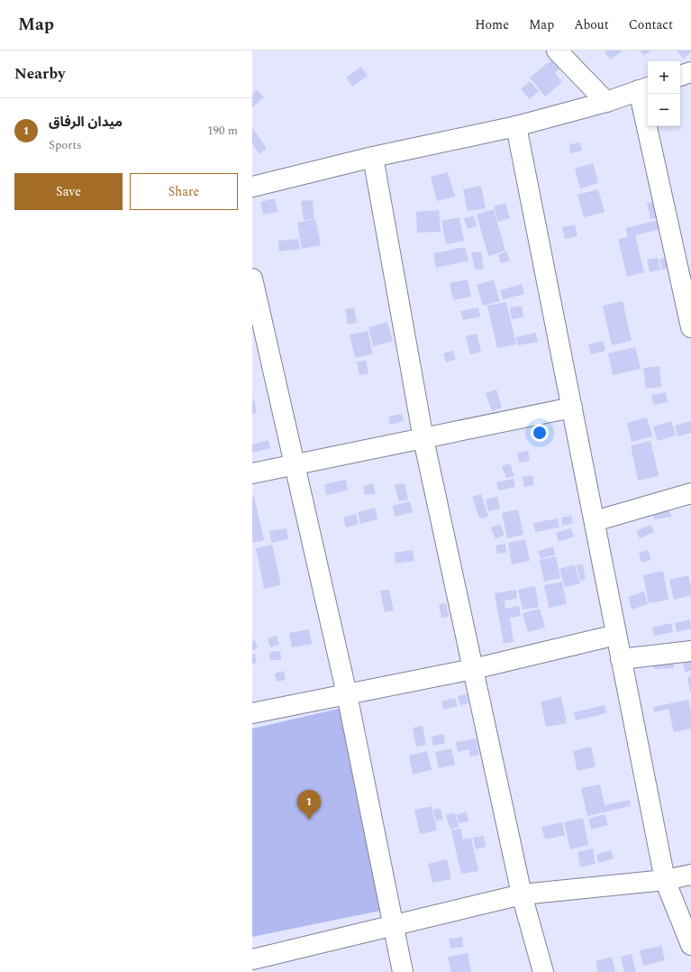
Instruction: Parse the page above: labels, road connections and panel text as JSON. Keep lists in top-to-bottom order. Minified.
{"page":{"header":"Map","nav":["Home","Map","About","Contact"],"heading":"Nearby","map_buttons":["+","−"],"list":[{"mark":"1","name":"ميدان الرفاق","note":"Sports","value":"190 m"}],"buttons":["Save","Share"],"pins":"1"}}
